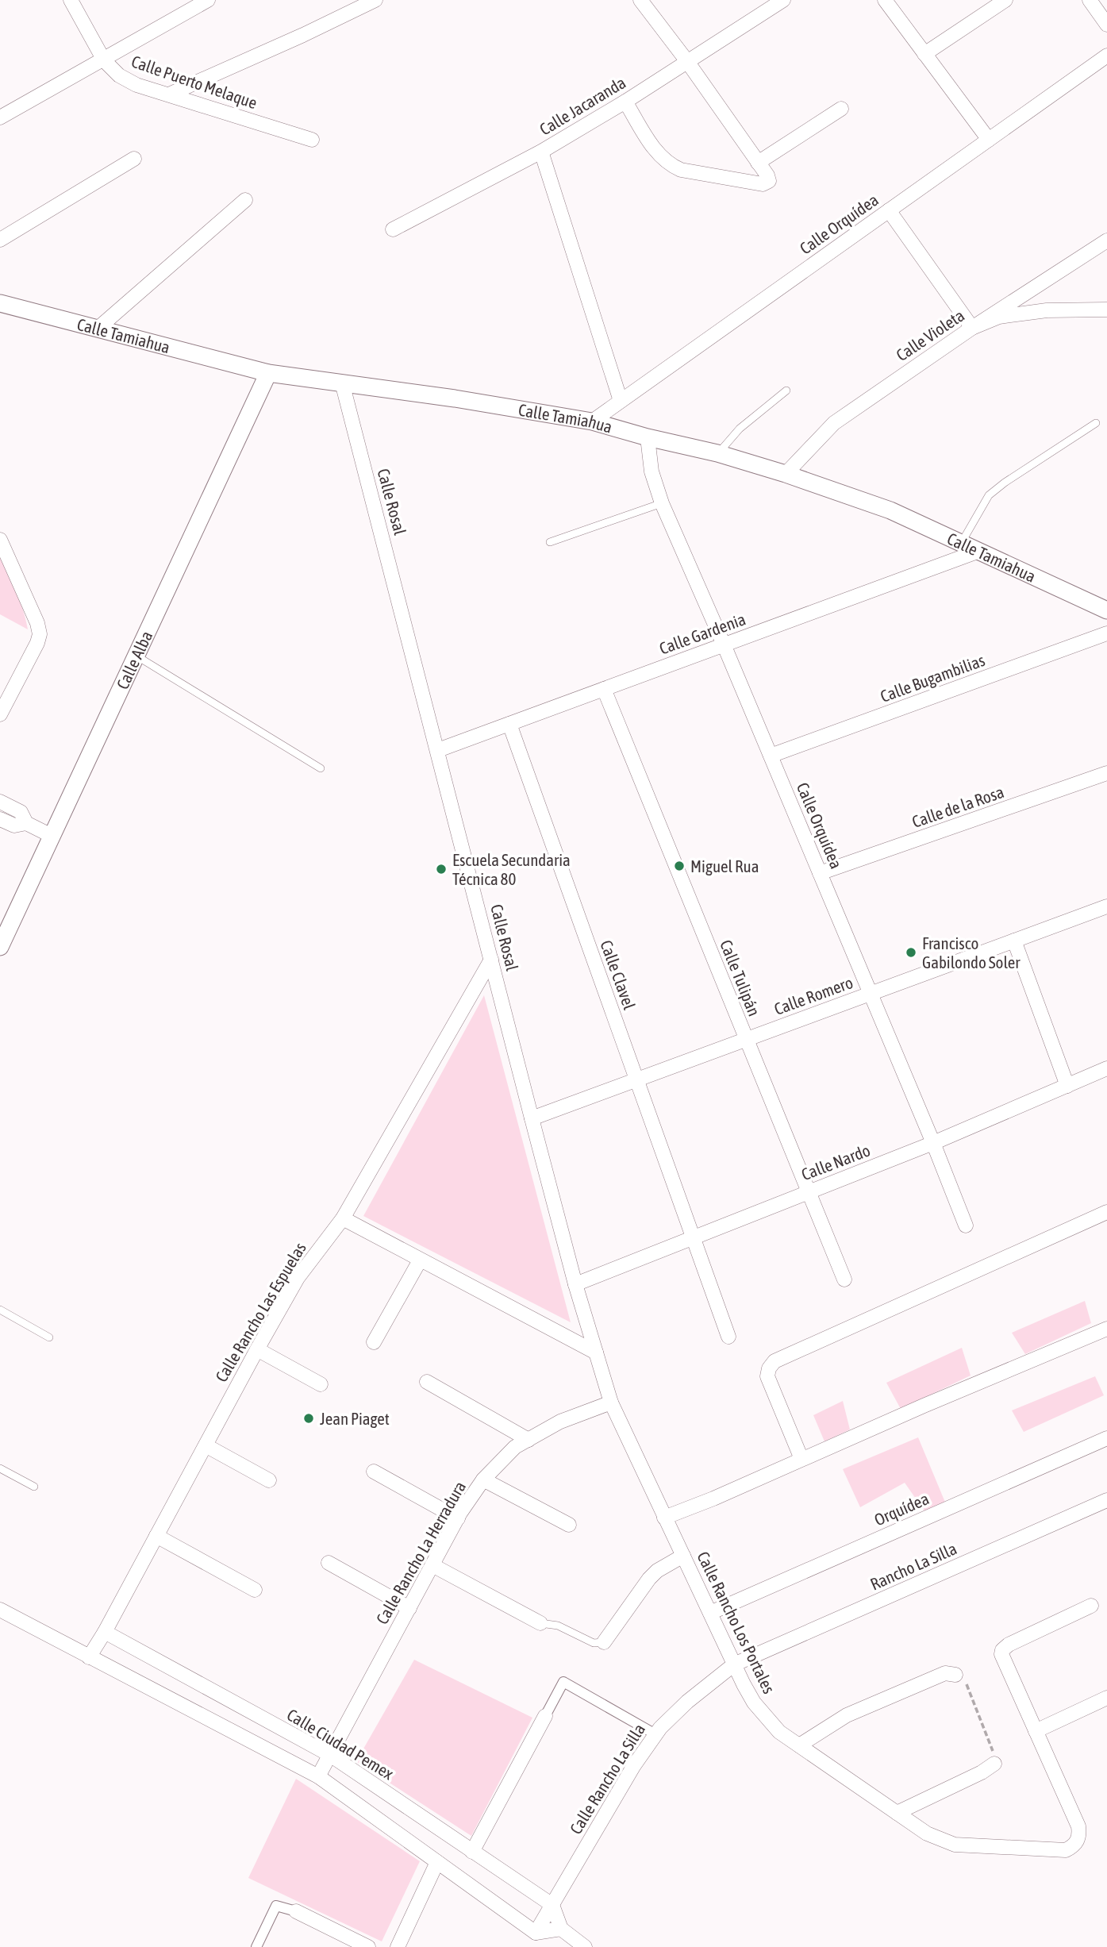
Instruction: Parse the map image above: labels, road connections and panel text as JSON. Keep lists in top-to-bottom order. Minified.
{"streets":{"street":["Calle Puerto Melaque","Calle Jacaranda","Calle Orquídea","Calle Tamiahua","Calle Violeta","Calle Rosal","Calle Gardenia","Calle Alba","Calle Bugambilias","Calle de la Rosa","Calle Clavel","Calle Tulipán","Calle Romero","Calle Nardo","Calle Rancho Las Espuelas","Orquídea","Calle Rancho La Herradura","Rancho La Silla","Calle Rancho Los Portales","Calle Ciudad Pemex","Calle Rancho La Silla"]},"crossings":[["Calle Orquídea","Calle Tamiahua"],["Calle Orquídea","Calle Gardenia"],["Calle Orquídea","Calle Bugambilias"],["Calle Orquídea","Calle de la Rosa"],["Calle Orquídea","Calle Romero"],["Calle Orquídea","Calle Nardo"],["Calle Tamiahua","Calle Violeta"],["Calle Tamiahua","Calle Rosal"],["Calle Tamiahua","Calle Gardenia"],["Calle Tamiahua","Calle Alba"],["Calle Rosal","Calle Gardenia"],["Calle Rosal","Calle Romero"],["Calle Rosal","Calle Nardo"],["Calle Rosal","Calle Rancho Las Espuelas"],["Calle Rosal","Calle Rancho La Herradura"],["Calle Rosal","Calle Rancho Los Portales"],["Calle Gardenia","Calle Clavel"],["Calle Gardenia","Calle Tulipán"],["Calle Clavel","Calle Romero"],["Calle Clavel","Calle Nardo"],["Calle Tulipán","Calle Romero"],["Calle Tulipán","Calle Nardo"],["Calle Rancho Las Espuelas","Calle Ciudad Pemex"],["Orquídea","Calle Rancho Los Portales"],["Calle Rancho La Herradura","Calle Rancho Los Portales"],["Calle Rancho La Herradura","Calle Ciudad Pemex"],["Rancho La Silla","Calle Rancho Los Portales"],["Rancho La Silla","Calle Rancho La Silla"],["Calle Rancho Los Portales","Calle Rancho La Silla"],["Calle Ciudad Pemex","Calle Rancho La Silla"]],"places":["Miguel Rua","Escuela Secundaria Técnica 80","Francisco Gabilondo Soler","Jean Piaget"]}
